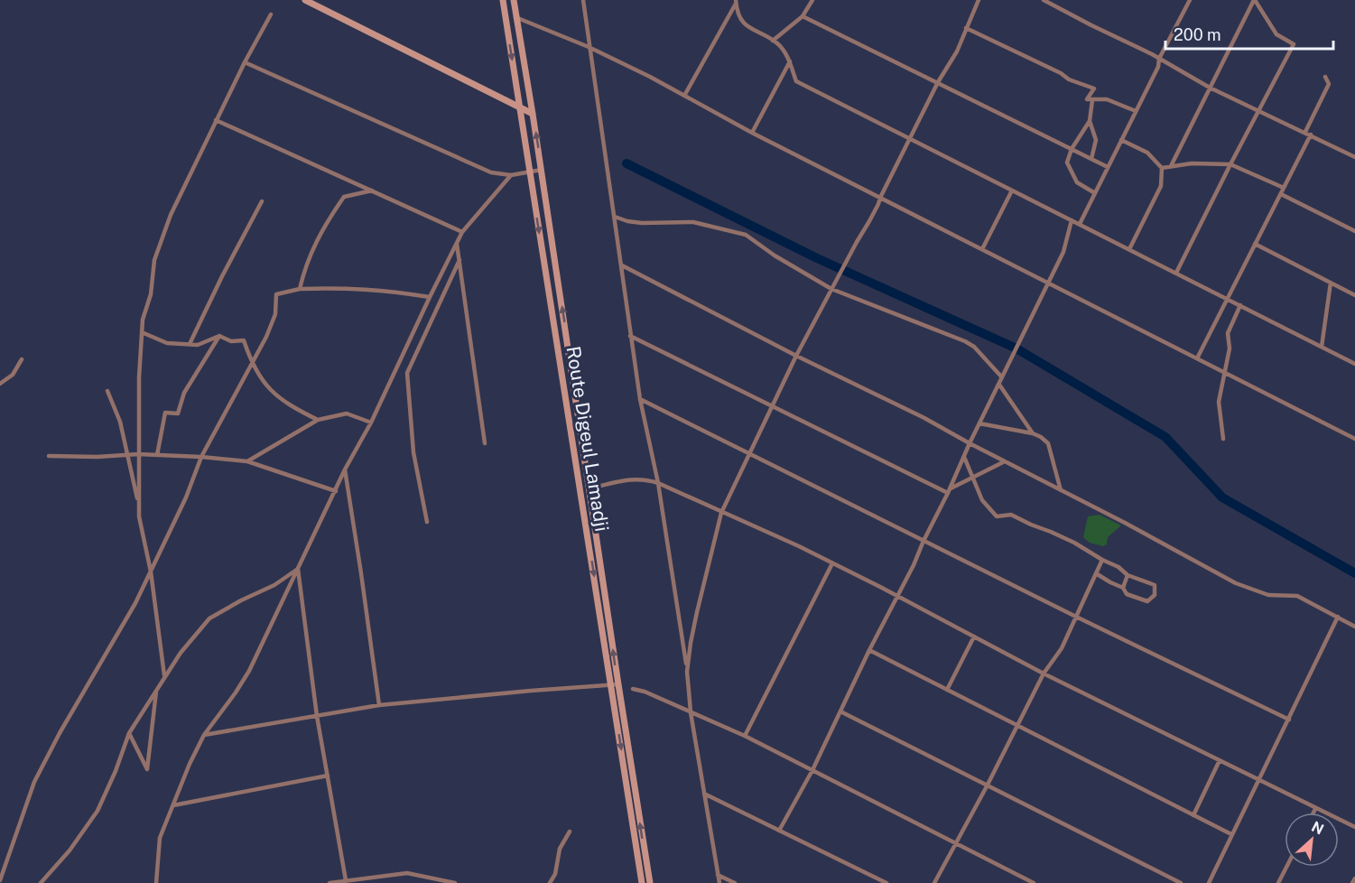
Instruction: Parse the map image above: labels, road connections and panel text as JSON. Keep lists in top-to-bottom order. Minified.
{"streets":{"main road":["Route Digeul Lamadji"]},"scale_bar":"200 m","north":"top right"}
